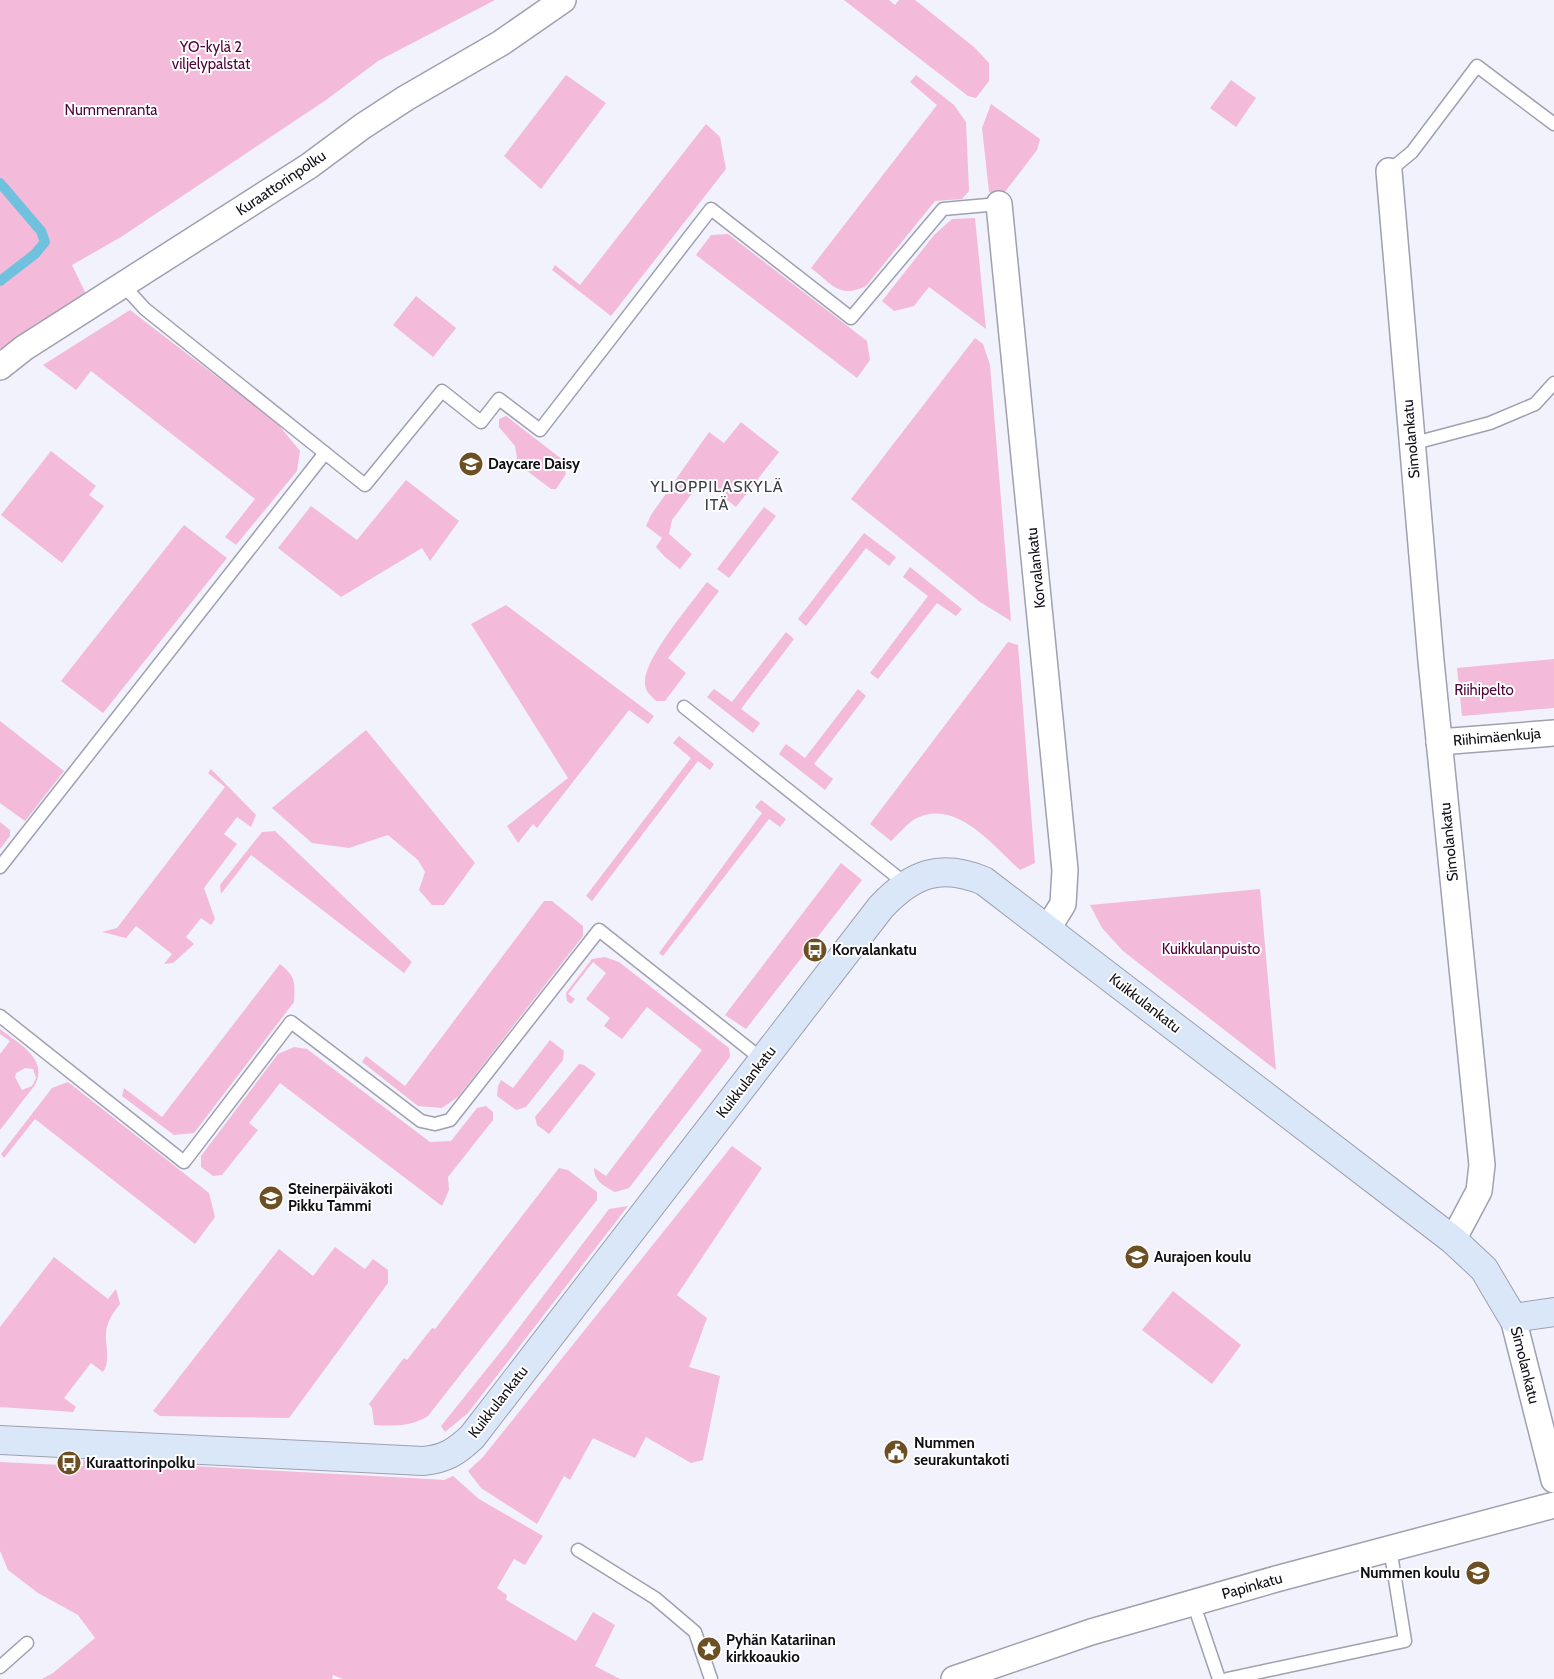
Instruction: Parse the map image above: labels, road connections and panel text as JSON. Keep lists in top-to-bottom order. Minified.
{"streets":{"street":["Kuraattorinpolku","Simolankatu","Korvalankatu","Riihimäenkuja","Kuikkulankatu","Papinkatu"]},"crossings":[["Simolankatu","Riihimäenkuja"],["Simolankatu","Kuikkulankatu"],["Korvalankatu","Kuikkulankatu"]],"districts":["YLIOPPILASKYLÄ ITÄ"],"parks":["YO-kylä 2 viljelypalstat","Nummenranta","Riihipelto","Kuikkulanpuisto"],"places":{"school or university":["Daycare Daisy","Steinerpäiväkoti Pikku Tammi","Aurajoen koulu","Nummen koulu"],"bus stop":["Korvalankatu","Kuraattorinpolku"],"public building":["Nummen seurakuntakoti"],"place":["Pyhän Katariinan kirkkoaukio"]}}
